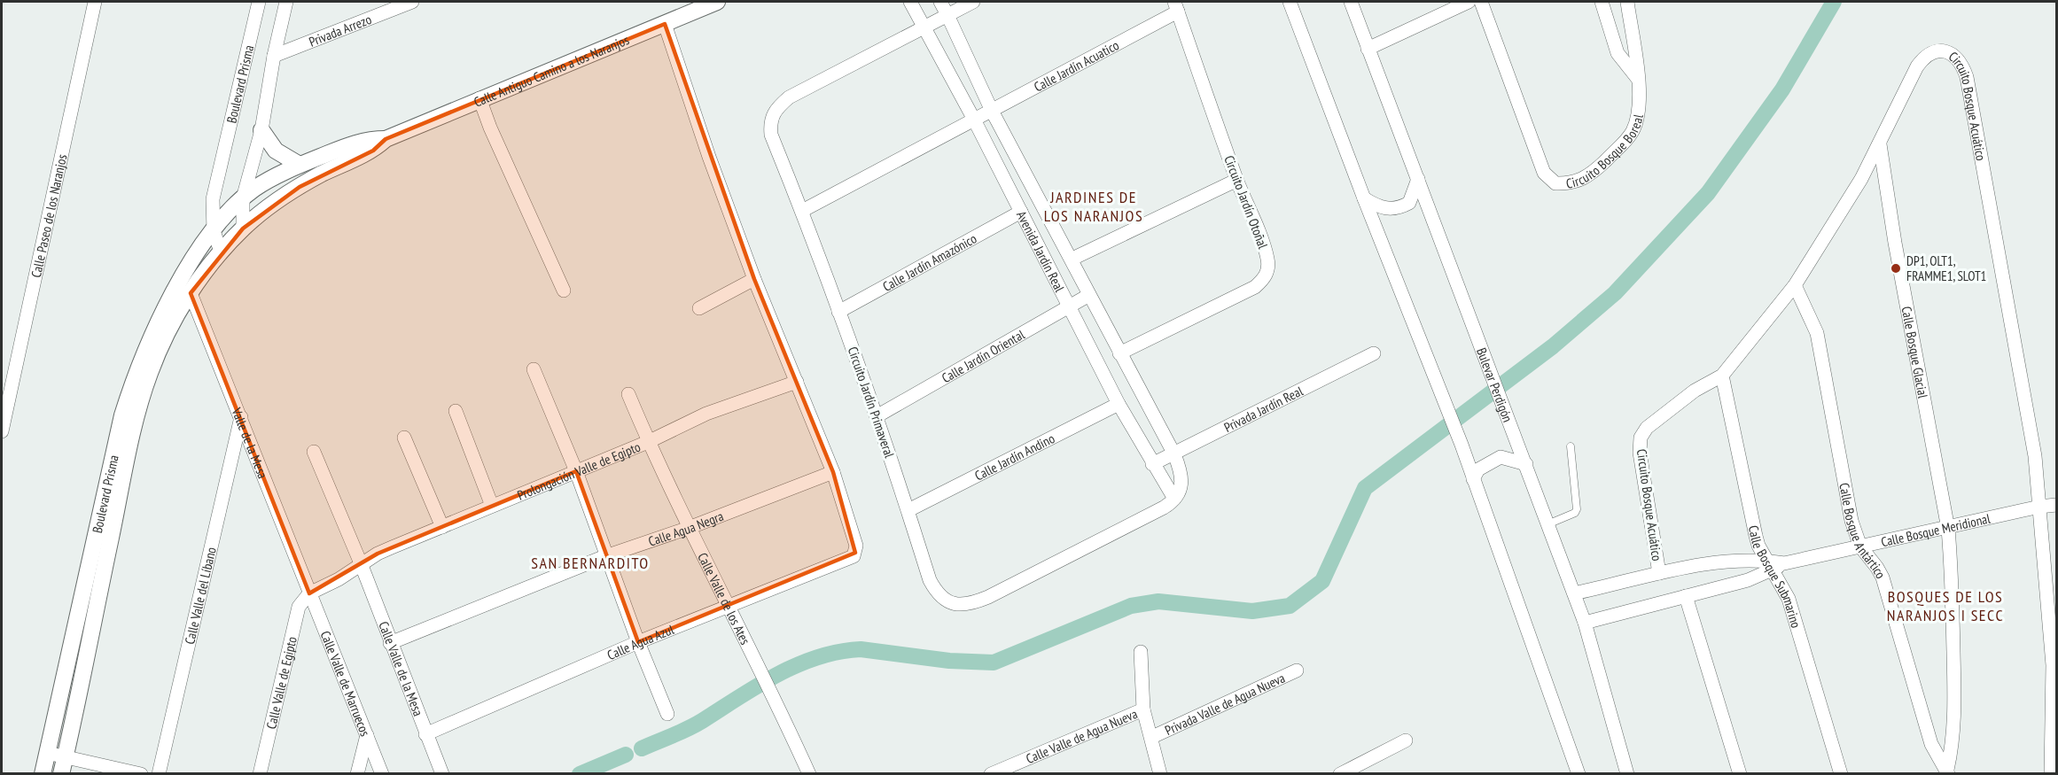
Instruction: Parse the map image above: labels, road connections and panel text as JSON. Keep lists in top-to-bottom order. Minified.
{"streets":{"street":["Privada Arrezo","Calle Jardín Acuatico","Calle Antiguo Camino a los Naranjos","Boulevard Prisma","Circuito Bosque Acuático","Circuito Bosque Boreal","Circuito Jardín Otoñal","Calle Paseo de los Naranjos","Avenida Jardín Real","Calle Jardín Amazónico","Calle Bosque Glacial","Calle Jardín Oriental","Bulevar Perdigón","Circuito Jardín Primaveral","Privada Jardín Real","Valle de la Mesa","Calle Jardín Andino","Prolongación Valle de Egipto","Calle Agua Negra","Calle Bosque Antártico","Calle Bosque Meridional","Calle Bosque Submarino","Calle Valle del Líbano","Calle Valle de los Ates","Calle Agua Azul","Calle Valle de la Mesa","Calle Valle de Egipto","Calle Valle de Marruecos","Privada Valle de Agua Nueva","Calle Valle de Agua Nueva"]},"crossings":[["Privada Arrezo","Boulevard Prisma"],["Calle Jardín Acuatico","Circuito Jardín Otoñal"],["Calle Jardín Acuatico","Avenida Jardín Real"],["Calle Jardín Acuatico","Circuito Jardín Primaveral"],["Calle Antiguo Camino a los Naranjos","Boulevard Prisma"],["Boulevard Prisma","Valle de la Mesa"],["Circuito Bosque Acuático","Calle Bosque Glacial"],["Circuito Bosque Acuático","Calle Bosque Antártico"],["Circuito Bosque Acuático","Calle Bosque Meridional"],["Circuito Bosque Acuático","Calle Bosque Submarino"],["Circuito Jardín Otoñal","Avenida Jardín Real"],["Avenida Jardín Real","Calle Jardín Amazónico"],["Avenida Jardín Real","Calle Jardín Oriental"],["Avenida Jardín Real","Circuito Jardín Primaveral"],["Avenida Jardín Real","Privada Jardín Real"],["Avenida Jardín Real","Calle Jardín Andino"],["Calle Jardín Amazónico","Circuito Jardín Primaveral"],["Calle Bosque Glacial","Calle Bosque Antártico"],["Calle Bosque Glacial","Calle Bosque Meridional"],["Calle Jardín Oriental","Circuito Jardín Primaveral"],["Bulevar Perdigón","Calle Bosque Meridional"],["Circuito Jardín Primaveral","Calle Jardín Andino"],["Valle de la Mesa","Prolongación Valle de Egipto"],["Valle de la Mesa","Calle Valle del Líbano"],["Valle de la Mesa","Calle Valle de Egipto"],["Valle de la Mesa","Calle Valle de Marruecos"],["Prolongación Valle de Egipto","Calle Valle de los Ates"],["Prolongación Valle de Egipto","Calle Valle de la Mesa"],["Prolongación Valle de Egipto","Calle Valle de Egipto"],["Prolongación Valle de Egipto","Calle Valle de Marruecos"],["Calle Agua Negra","Calle Valle de los Ates"],["Calle Agua Negra","Calle Agua Azul"],["Calle Agua Negra","Calle Valle de la Mesa"],["Calle Bosque Antártico","Calle Bosque Meridional"],["Calle Bosque Meridional","Calle Bosque Submarino"],["Calle Valle de los Ates","Calle Agua Azul"],["Calle Agua Azul","Calle Valle de la Mesa"],["Calle Valle de Egipto","Calle Valle de Marruecos"]],"districts":["JARDINES DE LOS NARANJOS","SAN BERNARDITO","BOSQUES DE LOS NARANJOS I SECC"],"places":["DP1, OLT1, FRAMME1, SLOT1"]}
